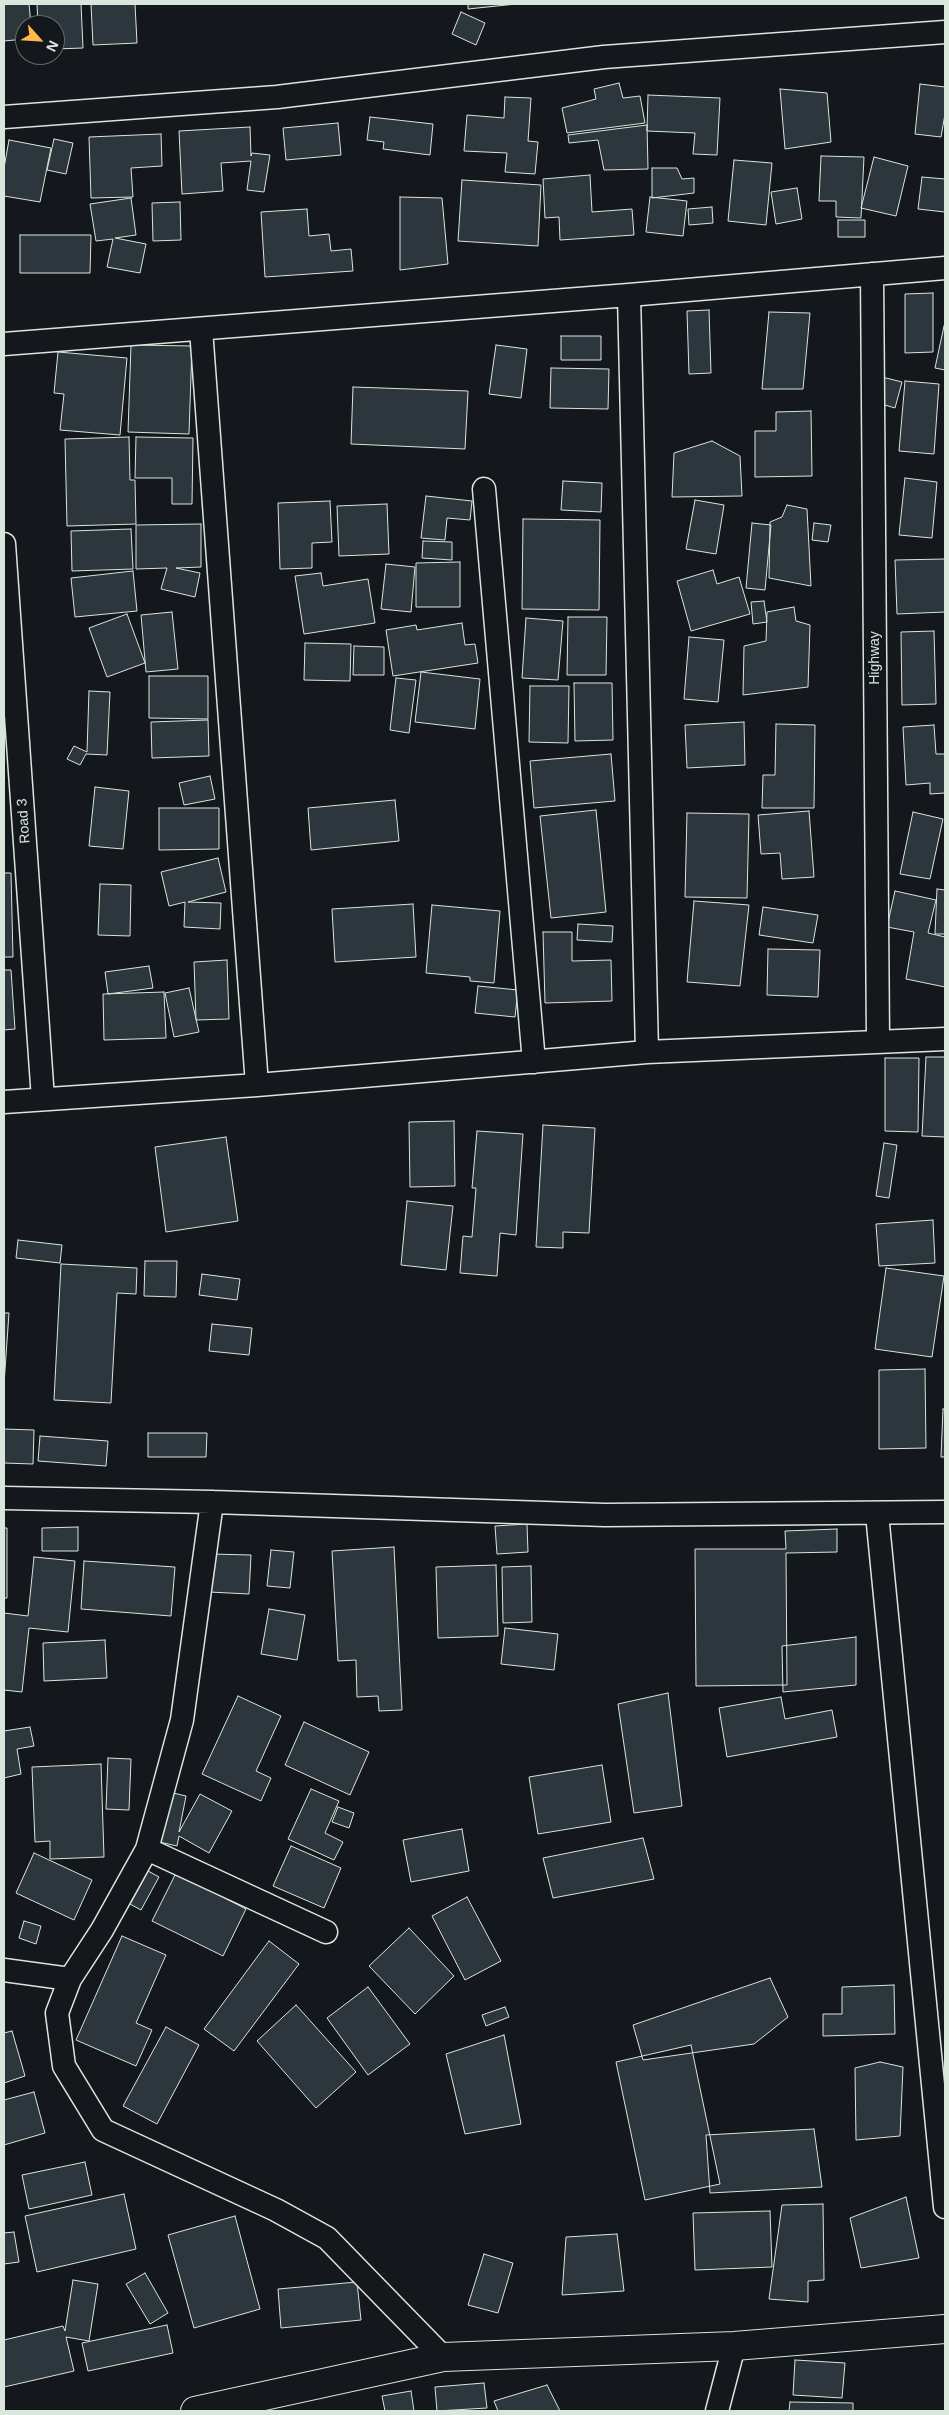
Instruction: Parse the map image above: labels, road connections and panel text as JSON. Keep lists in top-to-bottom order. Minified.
{"streets":{"street":["Highway","Road 3"]},"north":"bottom right"}
